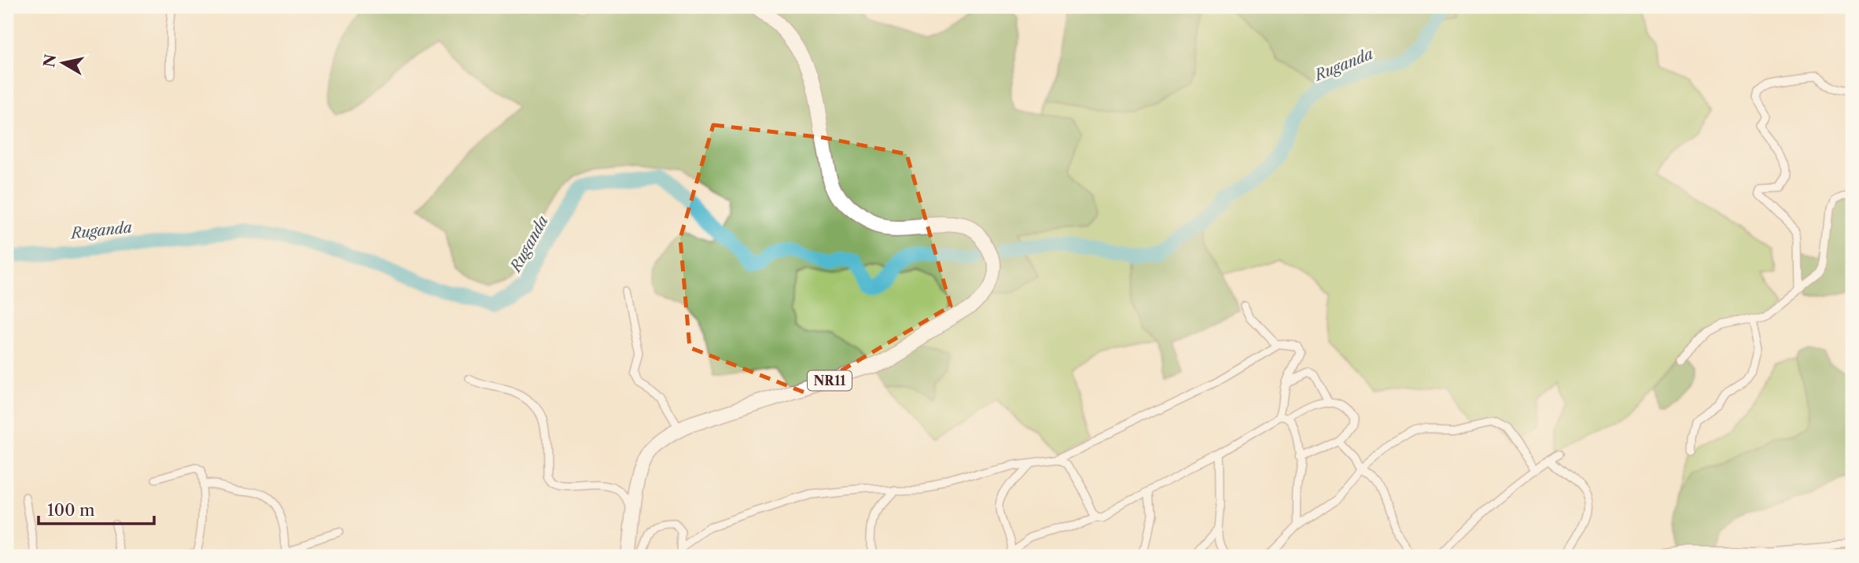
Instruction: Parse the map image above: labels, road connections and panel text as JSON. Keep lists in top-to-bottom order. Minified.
{"streets":{"highway":["NR11"]},"water":["Ruganda"],"scale_bar":"100 m","north":"left"}
